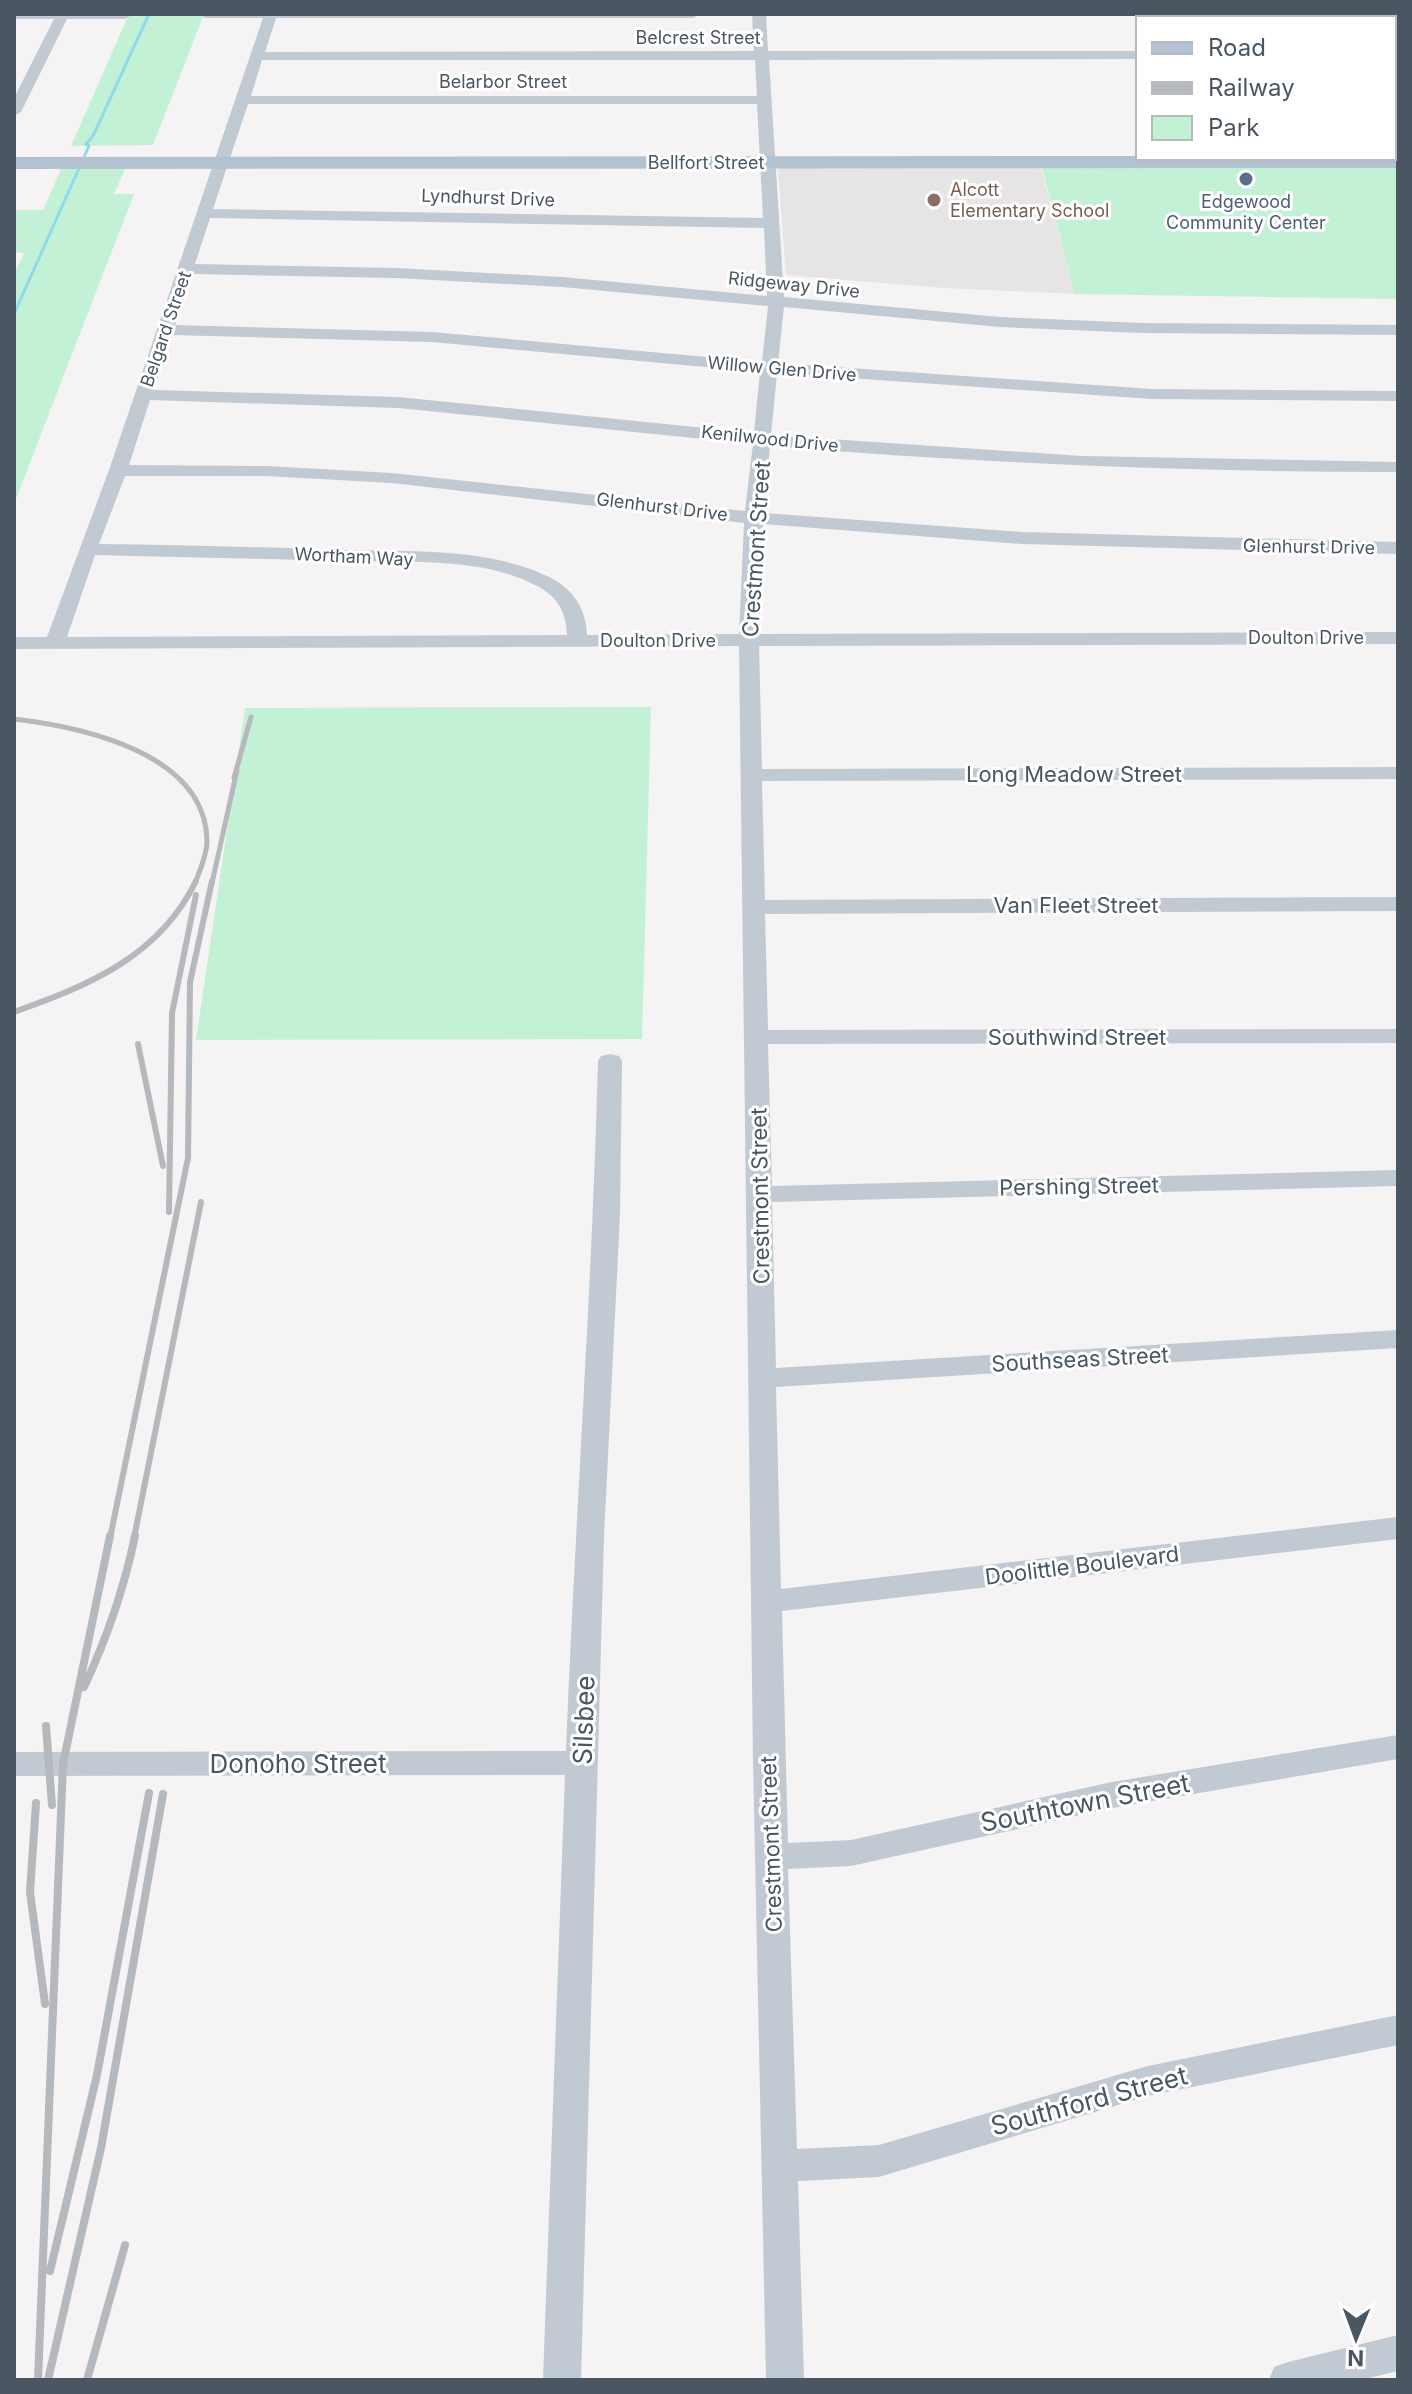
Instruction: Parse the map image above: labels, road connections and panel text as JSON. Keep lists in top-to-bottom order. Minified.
{"streets":{"main road":["Bellfort Street"],"street":["Belcrest Street","Belarbor Street","Lyndhurst Drive","Ridgeway Drive","Belgard Street","Willow Glen Drive","Kenilwood Drive","Glenhurst Drive","Crestmont Street","Wortham Way","Doulton Drive","Long Meadow Street","Van Fleet Street","Southwind Street","Pershing Street","Southseas Street","Doolittle Boulevard","Silsbee","Donoho Street","Southtown Street","Southford Street"]},"crossings":[["Belcrest Street","Belgard Street"],["Belcrest Street","Crestmont Street"],["Belarbor Street","Belgard Street"],["Belarbor Street","Crestmont Street"],["Bellfort Street","Belgard Street"],["Bellfort Street","Crestmont Street"],["Lyndhurst Drive","Belgard Street"],["Lyndhurst Drive","Crestmont Street"],["Ridgeway Drive","Belgard Street"],["Ridgeway Drive","Crestmont Street"],["Belgard Street","Willow Glen Drive"],["Belgard Street","Kenilwood Drive"],["Belgard Street","Glenhurst Drive"],["Belgard Street","Wortham Way"],["Belgard Street","Doulton Drive"],["Willow Glen Drive","Crestmont Street"],["Kenilwood Drive","Crestmont Street"],["Glenhurst Drive","Crestmont Street"],["Crestmont Street","Doulton Drive"],["Crestmont Street","Long Meadow Street"],["Crestmont Street","Van Fleet Street"],["Crestmont Street","Southwind Street"],["Crestmont Street","Pershing Street"],["Crestmont Street","Southseas Street"],["Crestmont Street","Doolittle Boulevard"],["Crestmont Street","Southtown Street"],["Crestmont Street","Southford Street"],["Wortham Way","Doulton Drive"],["Silsbee","Donoho Street"]],"places":["Edgewood Community Center","Alcott Elementary School"],"legend":["Road","Railway","Park"],"north":"bottom"}
